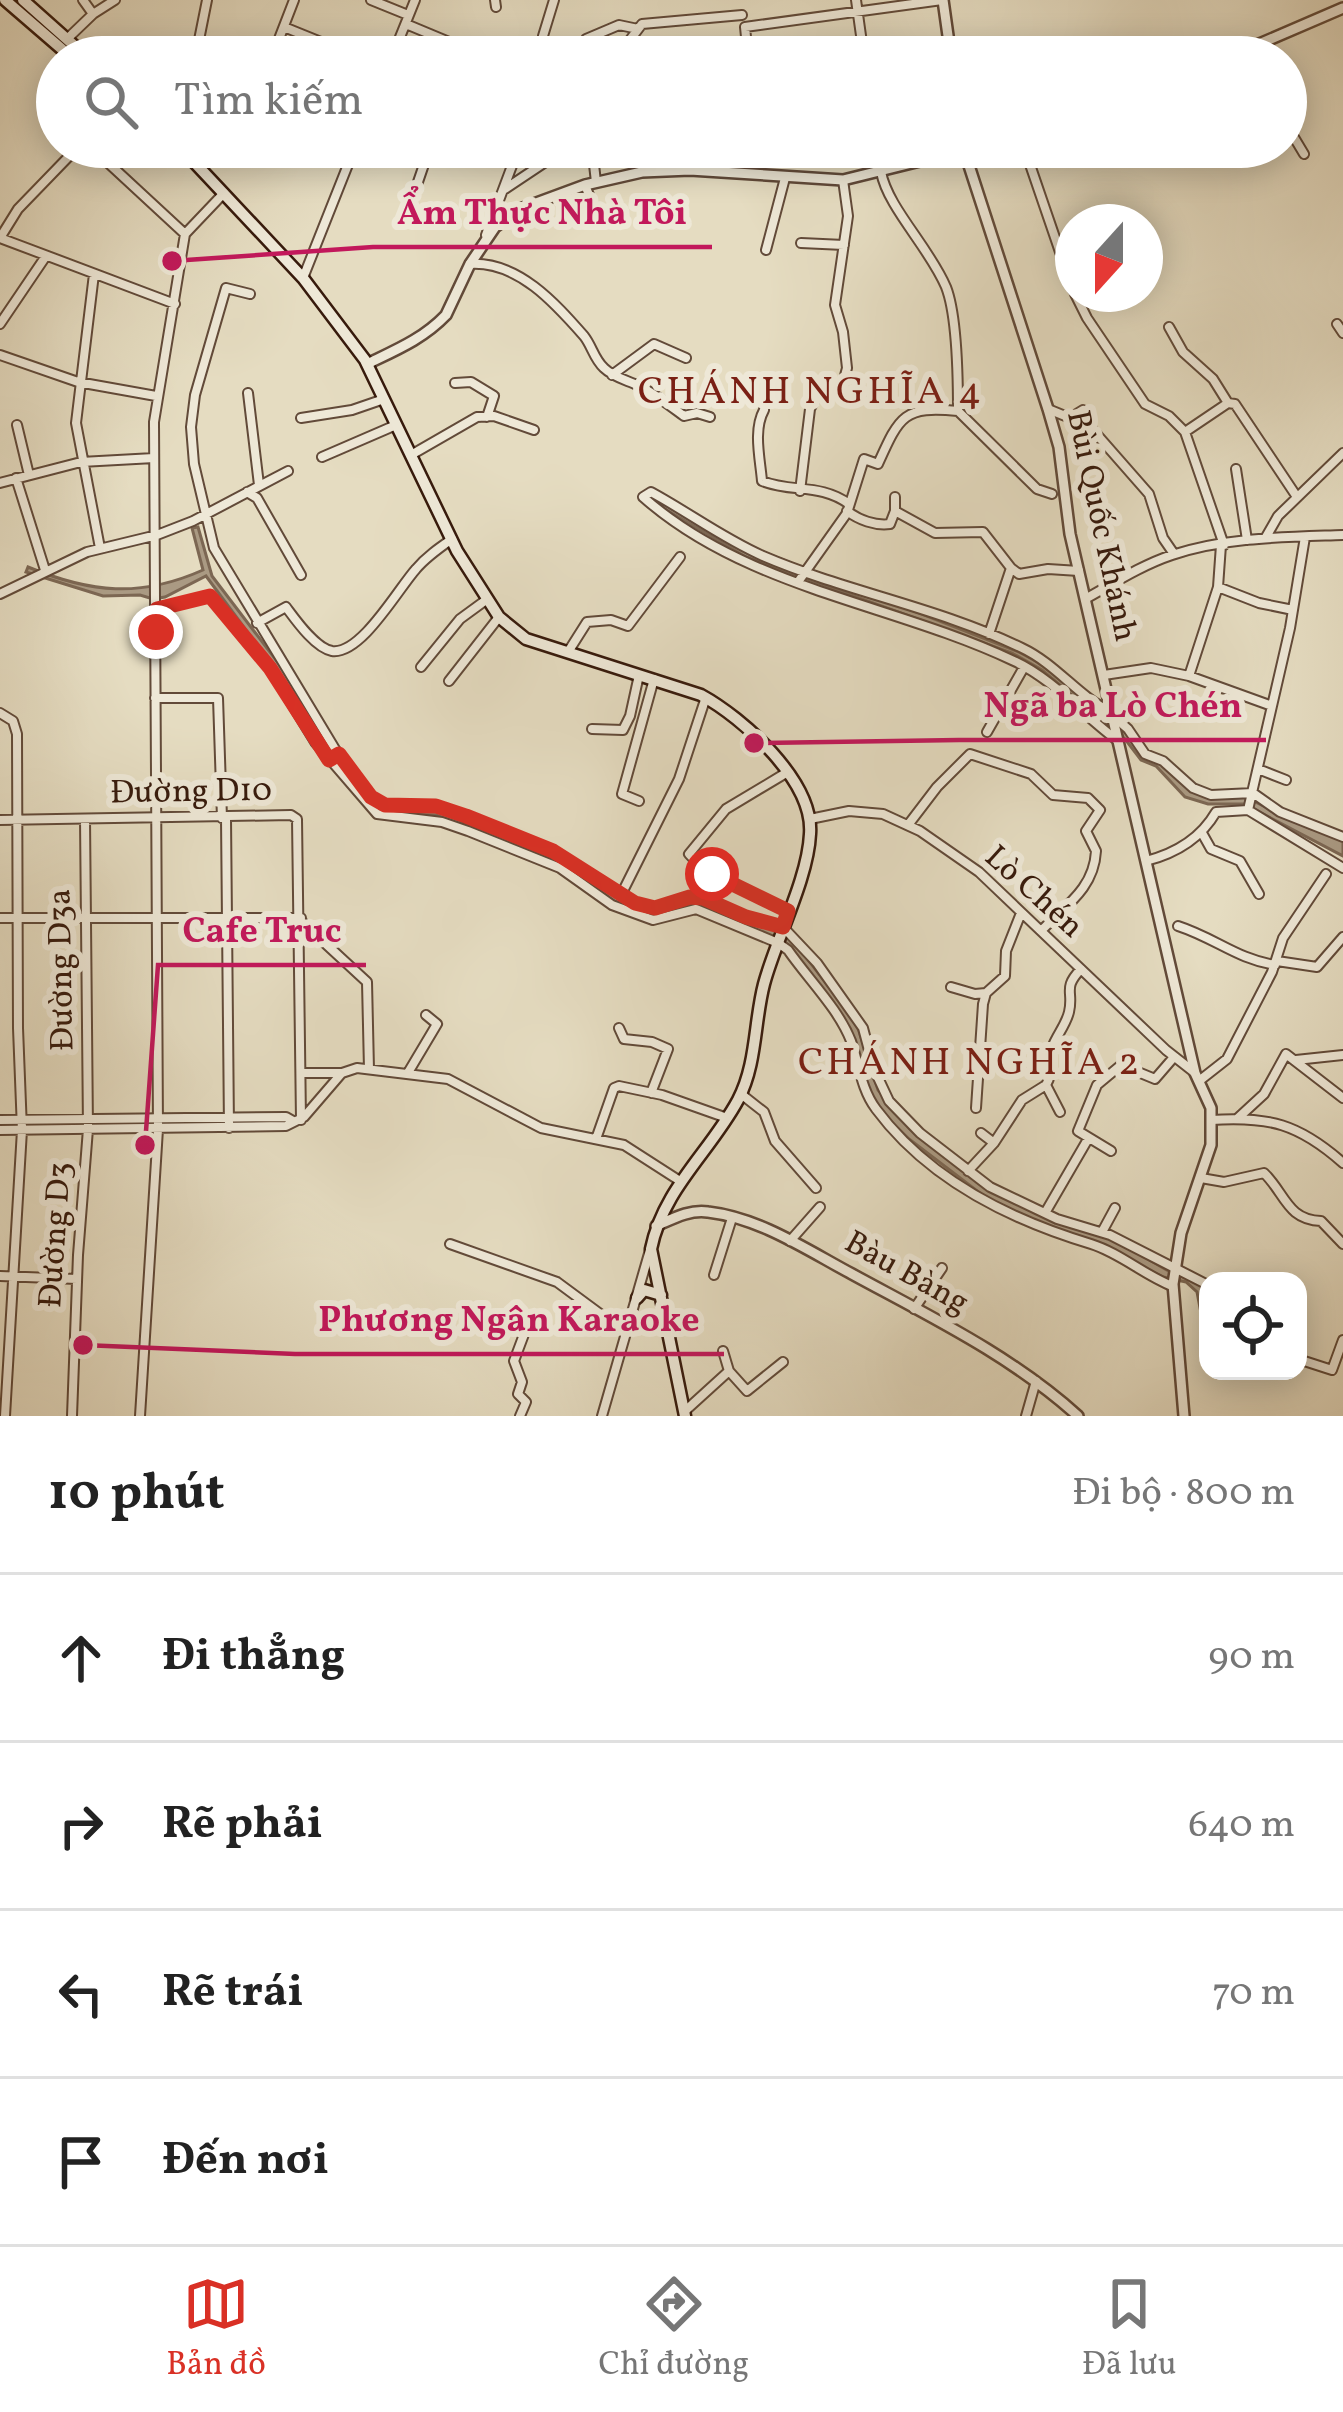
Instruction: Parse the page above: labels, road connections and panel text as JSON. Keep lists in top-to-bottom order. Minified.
{"streets":{"street":["Bùi Quốc Khánh","Đường D10","Lò Chén","Đường D3a","Đường D3","Bàu Bàng"]},"crossings":[["Bùi Quốc Khánh","Lò Chén"],["Đường D10","Đường D3a"],["Đường D3a","Đường D3"]],"districts":["CHÁNH NGHĨA 4","CHÁNH NGHĨA 2"],"places":["Ẩm Thực Nhà Tôi","Ngã ba Lò Chén","Cafe Truc","Phương Ngân Karaoke"],"north":"bottom","page":{"search":"Tìm kiếm","heading":["10 phút","Đi bộ · 800 m"],"list":[["Đi thẳng","90 m"],["Rẽ phải","640 m"],["Rẽ trái","70 m"],"Đến nơi"],"nav":["Bản đồ","Chỉ đường","Đã lưu"]}}
